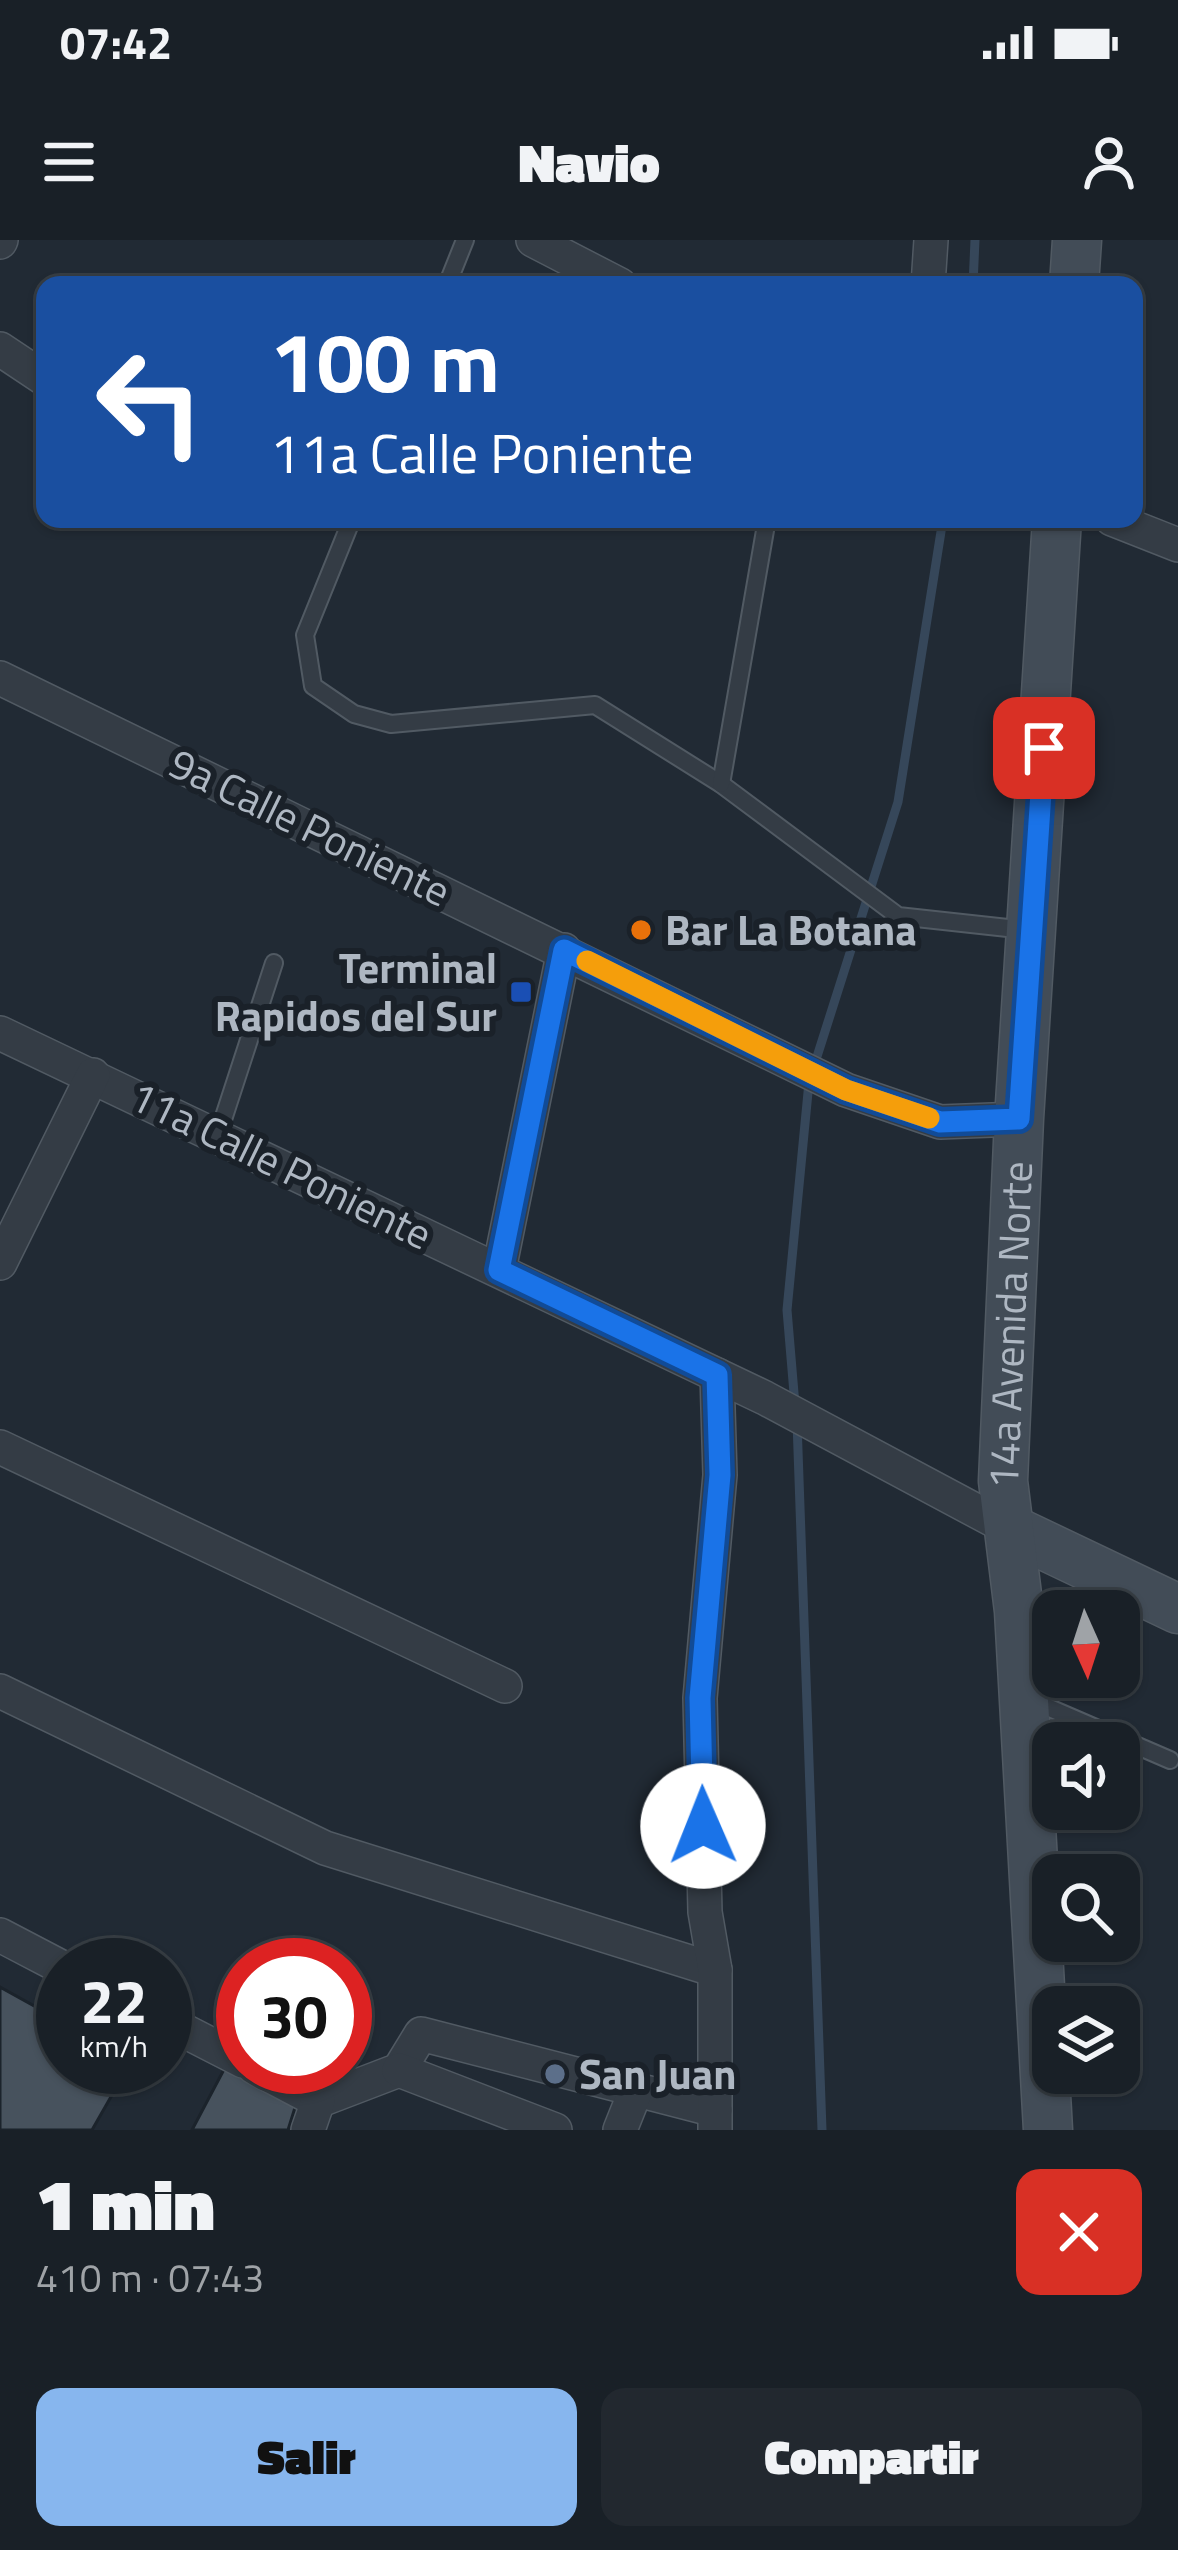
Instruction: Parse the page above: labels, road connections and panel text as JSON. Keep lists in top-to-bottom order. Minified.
{"streets":{"main road":["14a Avenida Norte"],"street":["9a Calle Poniente","11a Calle Poniente"]},"crossings":[["9a Calle Poniente","14a Avenida Norte"],["11a Calle Poniente","14a Avenida Norte"]],"places":{"other":["Bar La Botana","San Juan"],"transit":["Terminal Rapidos del Sur"]},"north":"bottom","page":{"status":"07:42","header":"Navio","turn":["100 m","11a Calle Poniente"],"speed":"22 km/h","limit":"30","heading":["1 min","410 m · 07:43"],"buttons":["Salir","Compartir"]}}
